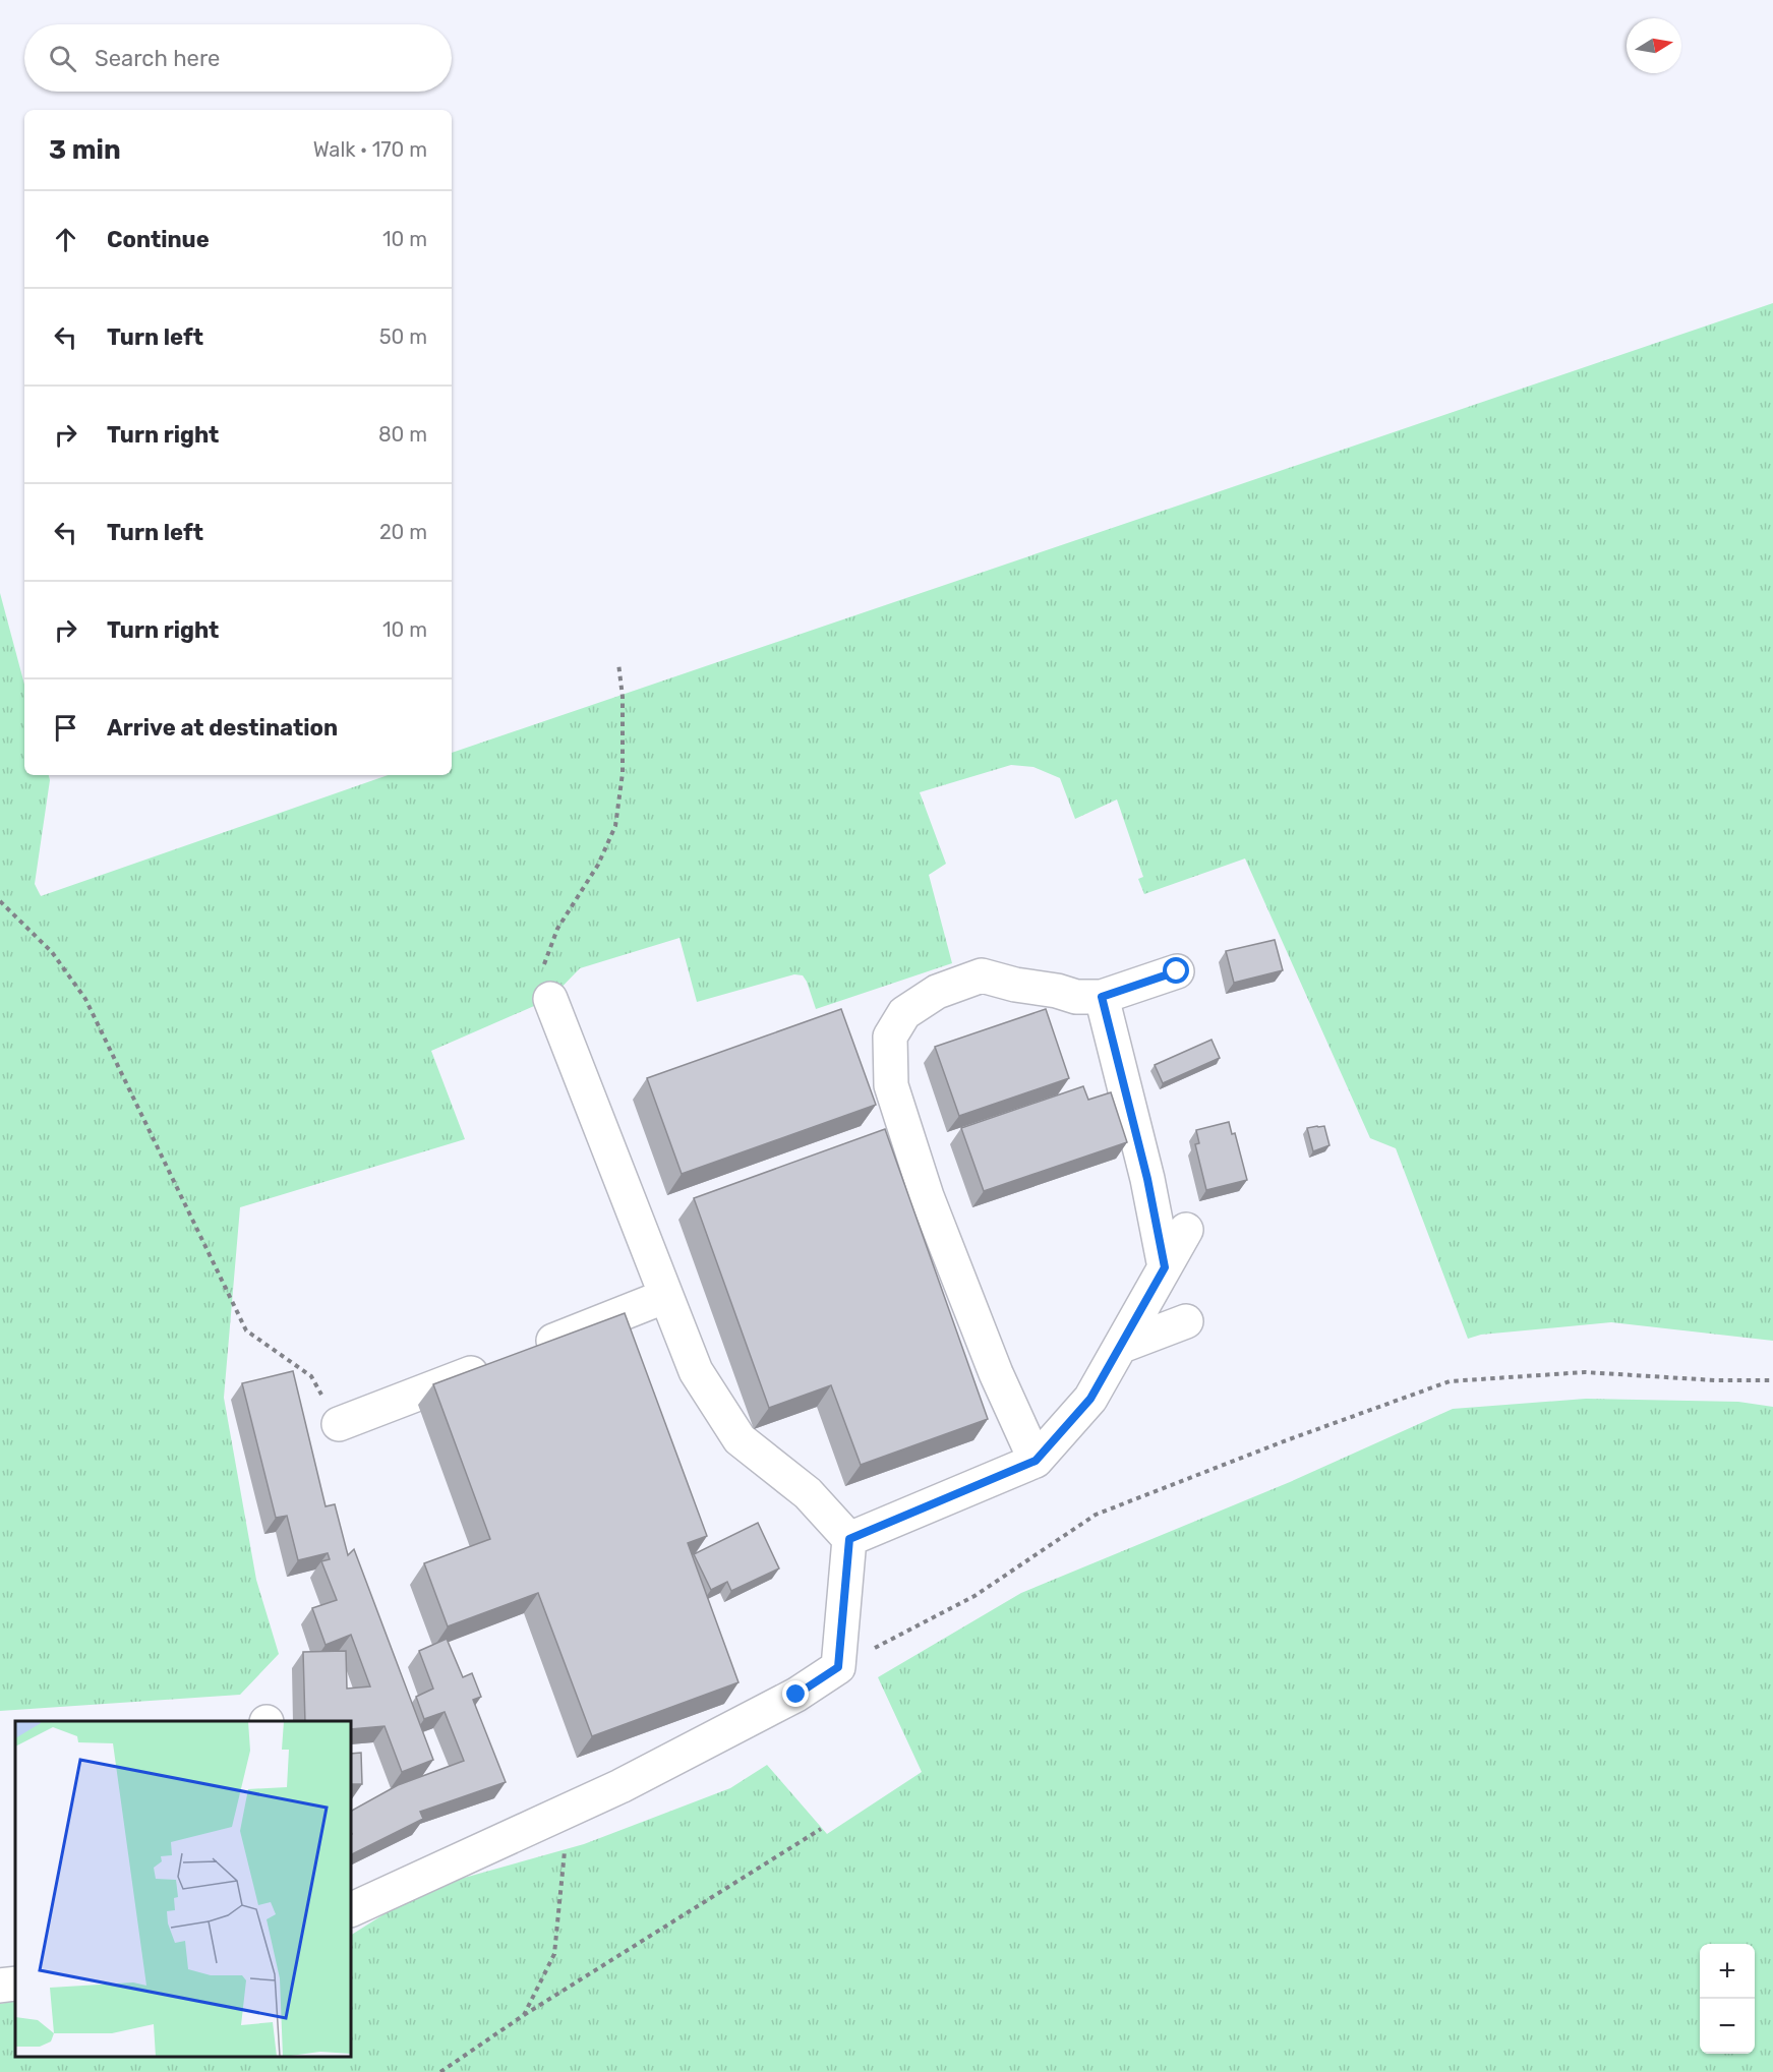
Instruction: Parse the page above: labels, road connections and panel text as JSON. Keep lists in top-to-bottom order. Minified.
{"north":"right","page":{"search":"Search here","heading":["3 min","Walk · 170 m"],"list":[["Continue","10 m"],["Turn left","50 m"],["Turn right","80 m"],["Turn left","20 m"],["Turn right","10 m"],"Arrive at destination"],"map_buttons":["+","−"]}}
